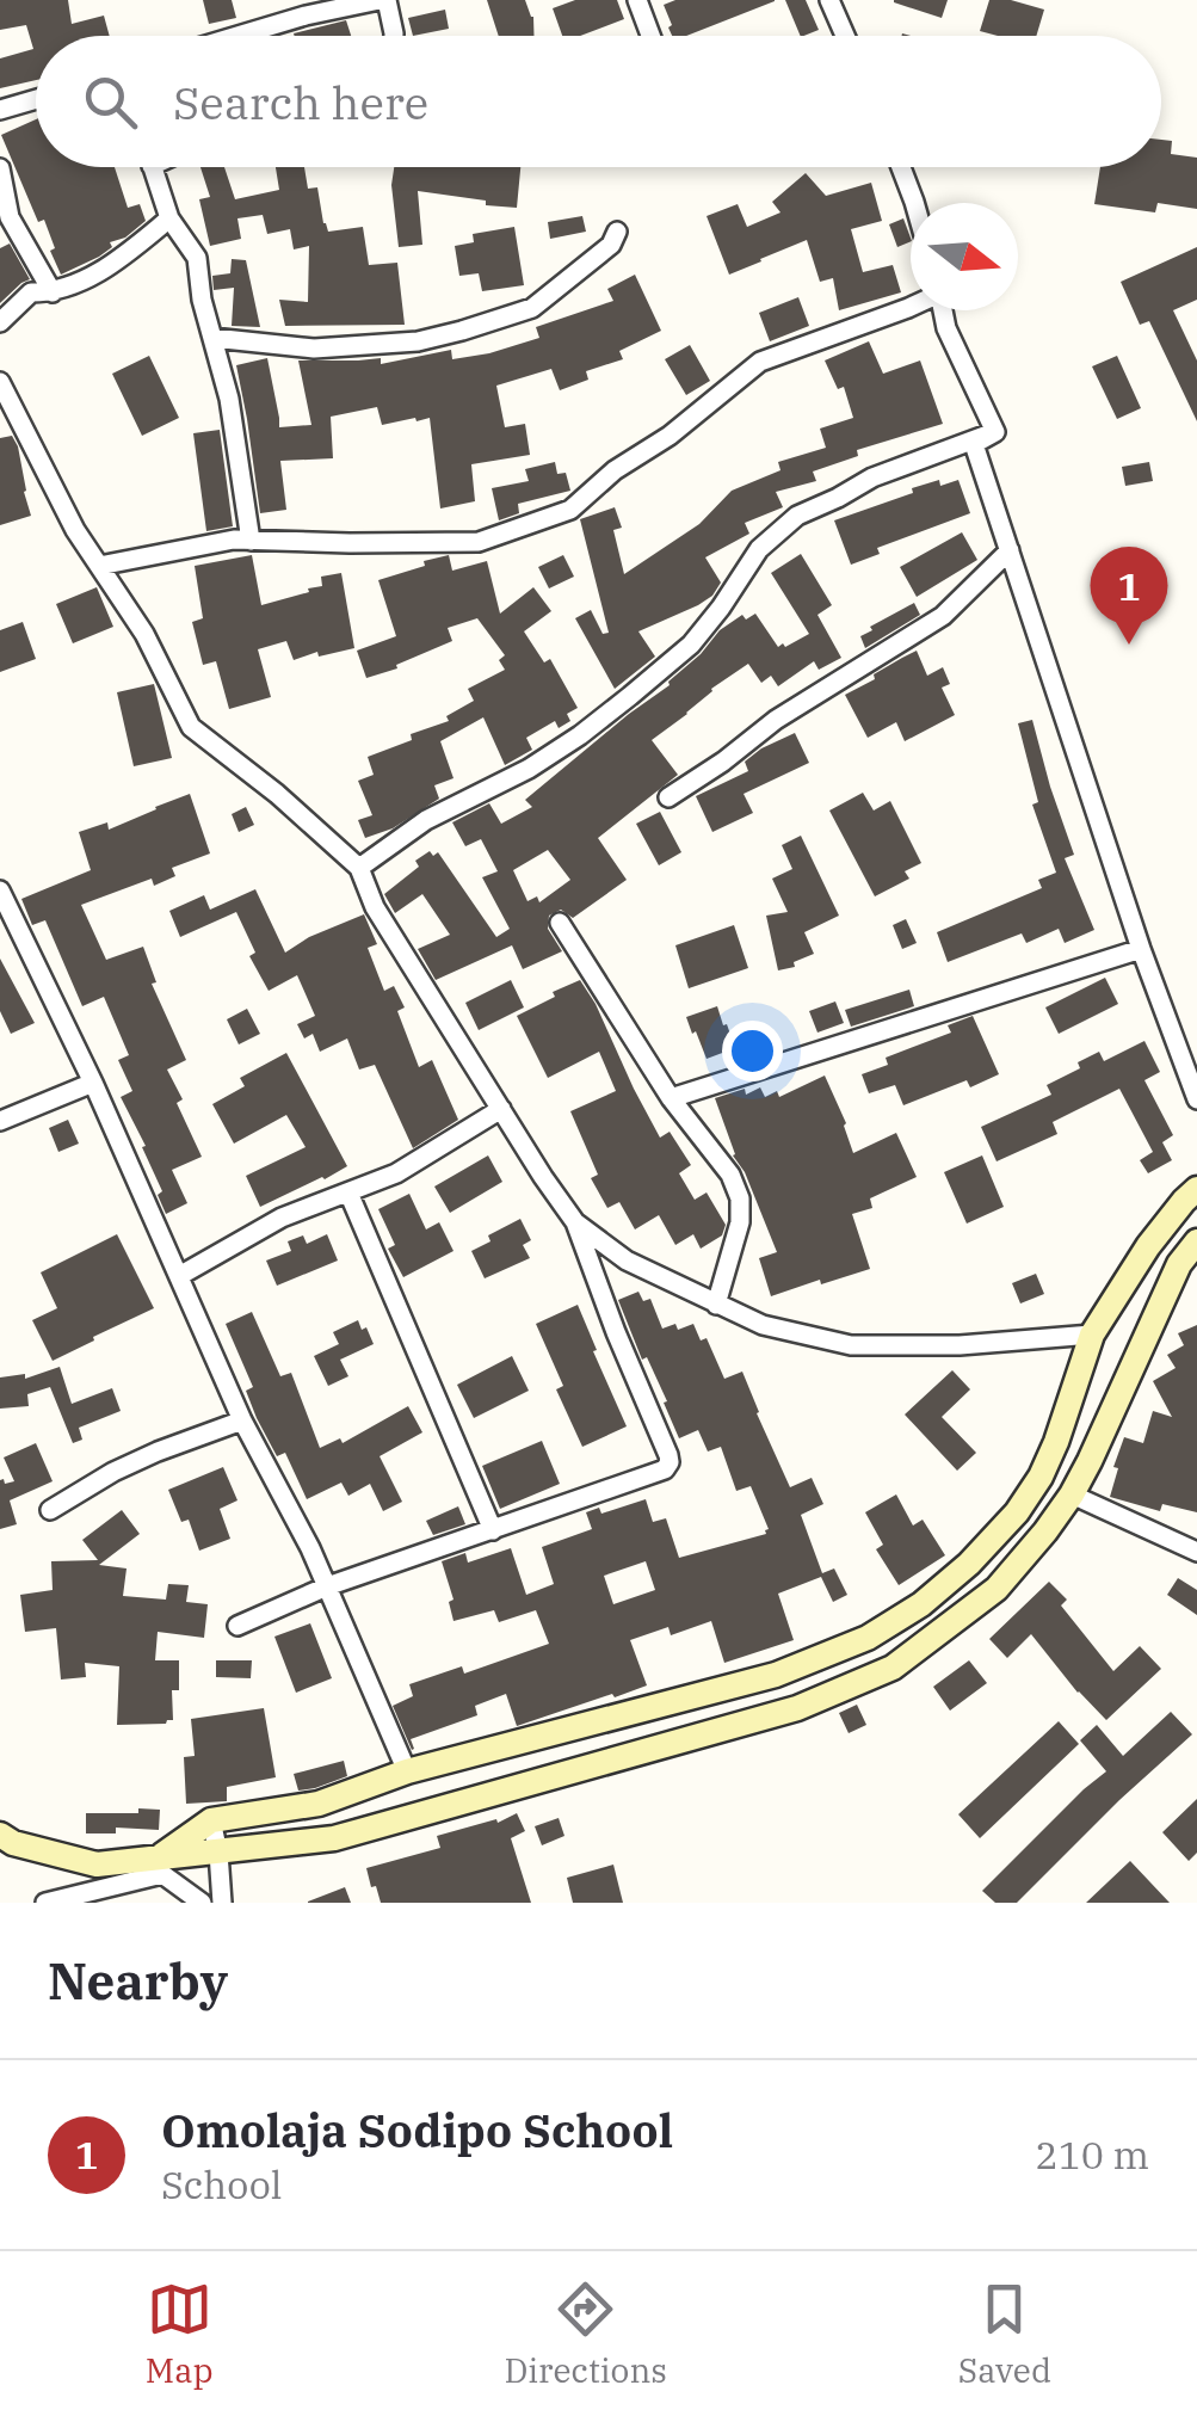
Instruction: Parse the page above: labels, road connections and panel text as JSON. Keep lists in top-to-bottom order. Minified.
{"north":"right","page":{"search":"Search here","pins":"1","heading":"Nearby","list":[{"mark":"1","name":"Omolaja Sodipo School","note":"School","value":"210 m"}],"nav":["Map","Directions","Saved"]}}
